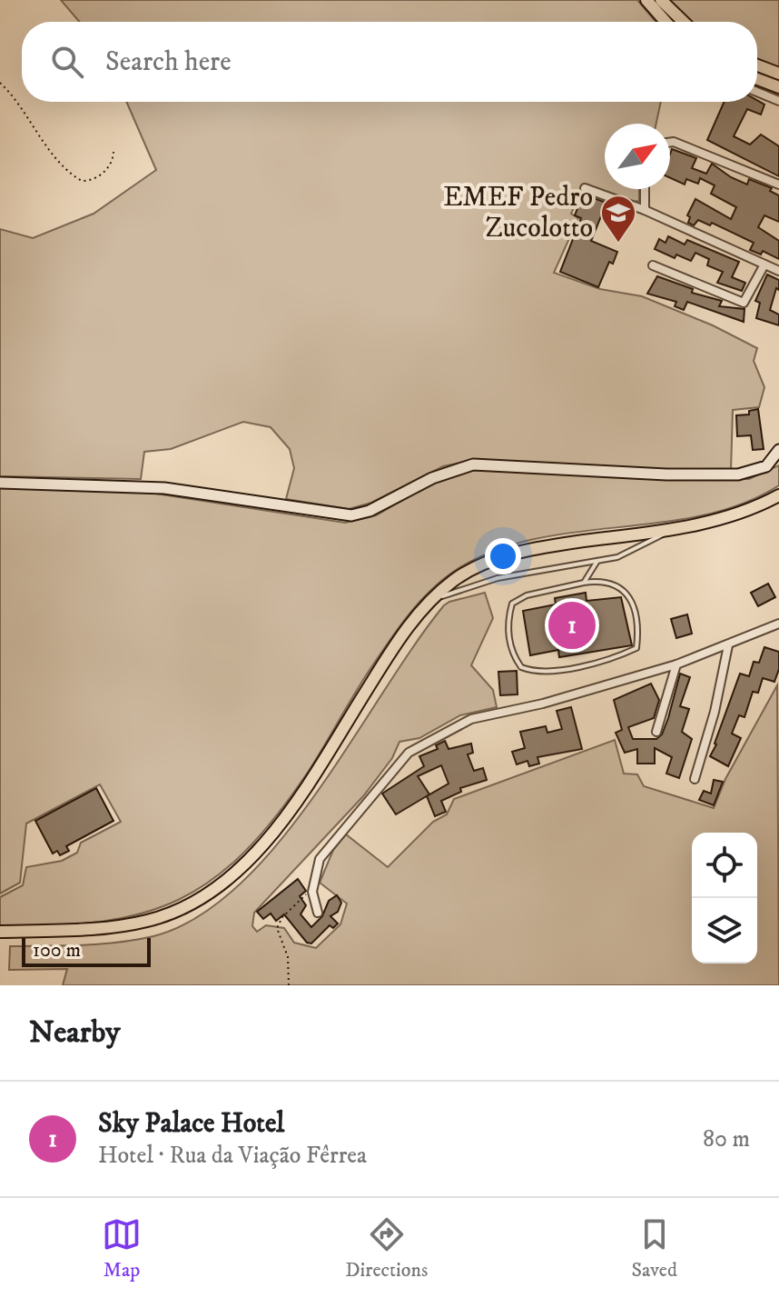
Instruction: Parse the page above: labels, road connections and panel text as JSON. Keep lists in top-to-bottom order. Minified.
{"places":{"school or university":["EMEF Pedro Zucolotto"]},"scale_bar":"100 m","north":"top right","page":{"search":"Search here","pins":"1","scale":"100 m","heading":"Nearby","list":[{"mark":"1","name":"Sky Palace Hotel","note":"Hotel · Rua da Viação Fêrrea","value":"80 m"}],"nav":["Map","Directions","Saved"]}}
